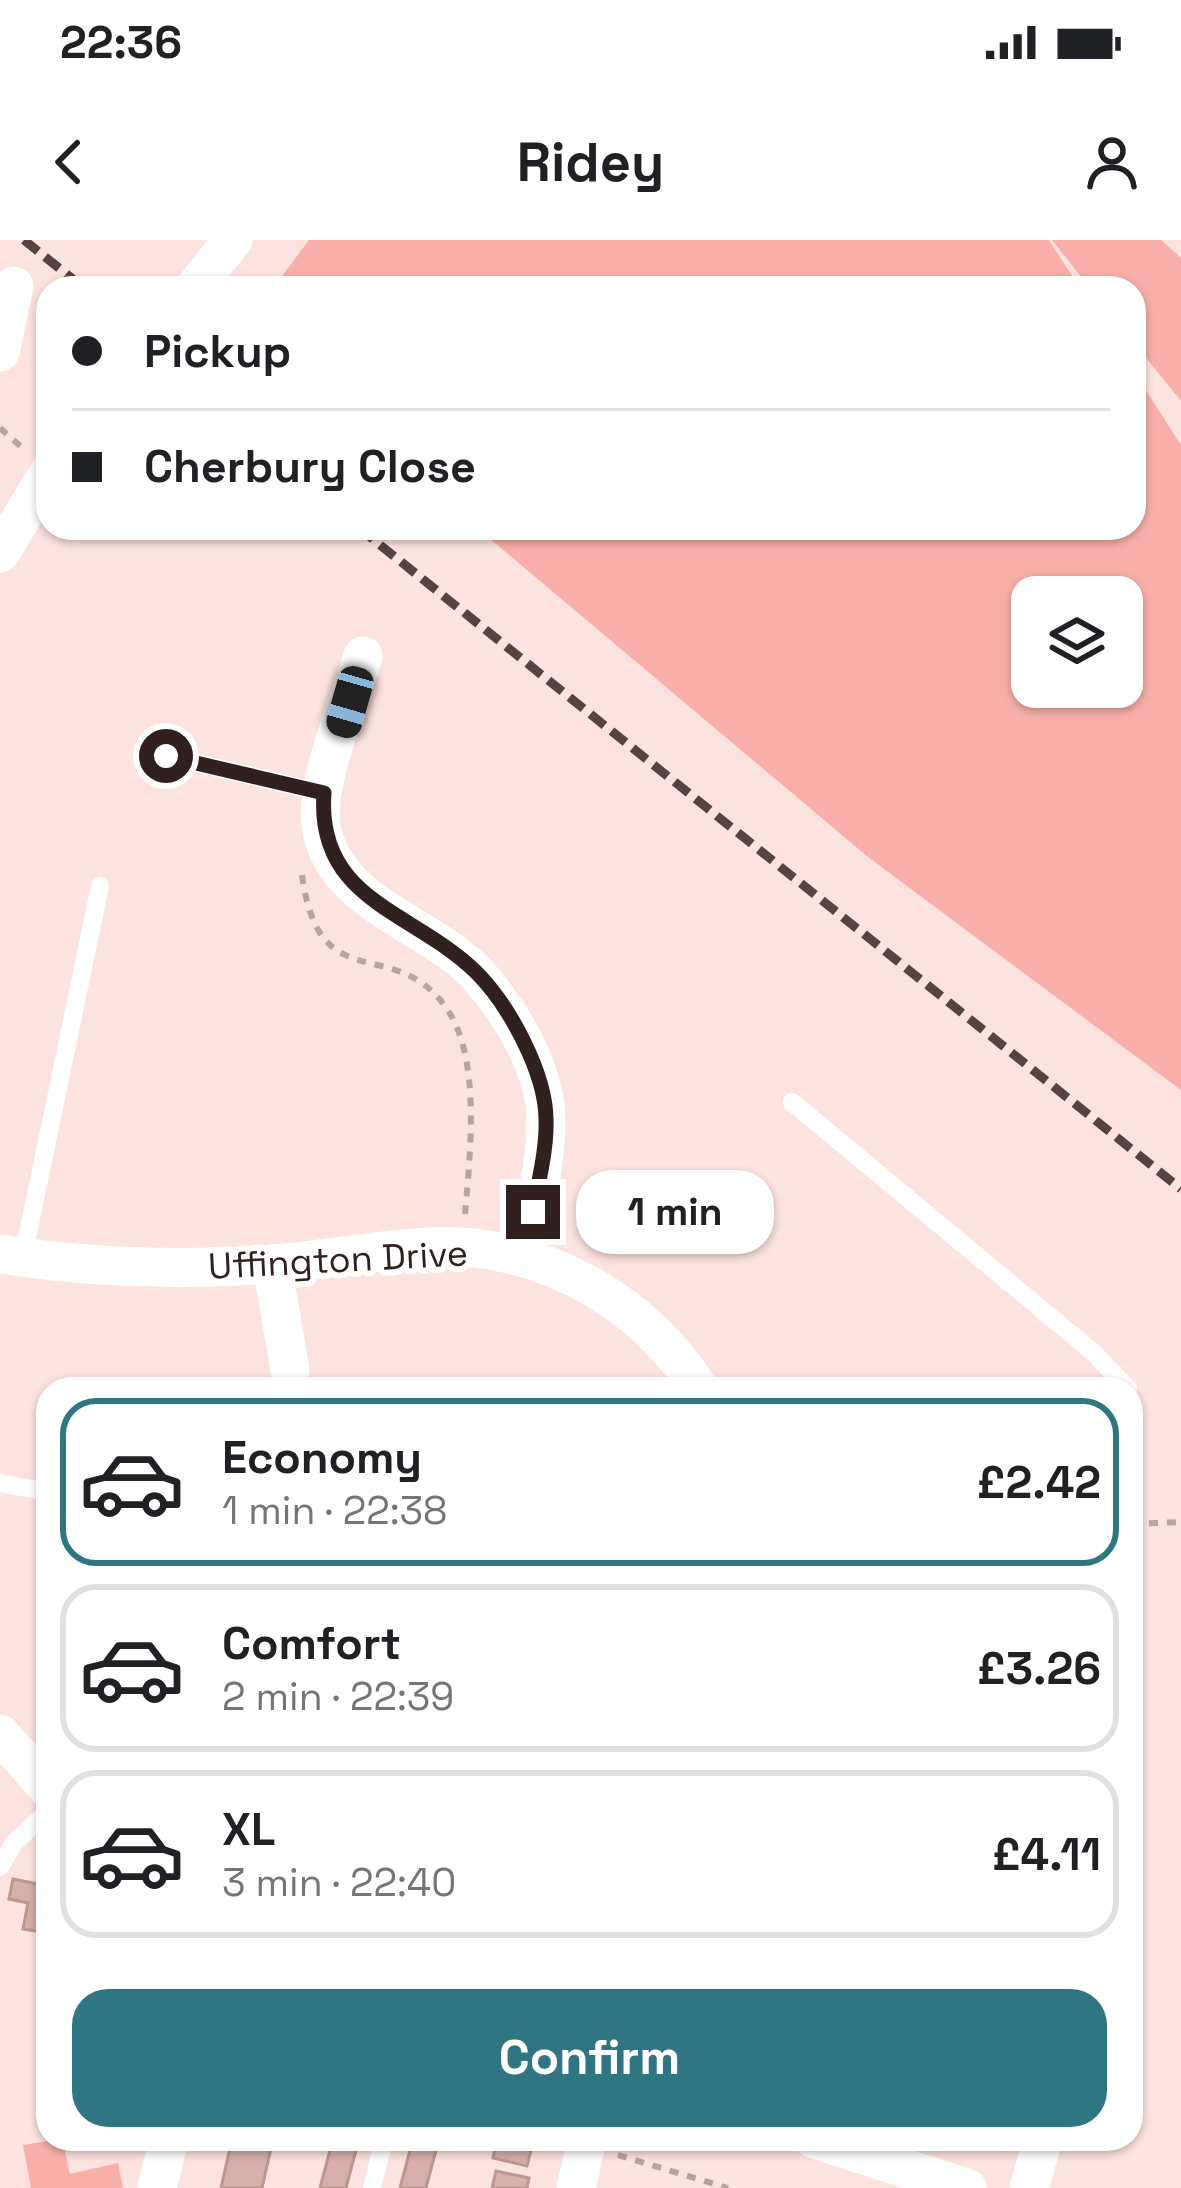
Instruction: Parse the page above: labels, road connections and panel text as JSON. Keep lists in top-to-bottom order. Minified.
{"streets":{"street":["Uffington Drive"]},"page":{"status":"22:36","header":"Ridey","banner":["Pickup","Cherbury Close"],"bubble":"1 min","list":[{"name":"Economy","note":"1 min · 22:38","value":"£2.42"},{"name":"Comfort","note":"2 min · 22:39","value":"£3.26"},{"name":"XL","note":"3 min · 22:40","value":"£4.11"}],"buttons":"Confirm"}}
